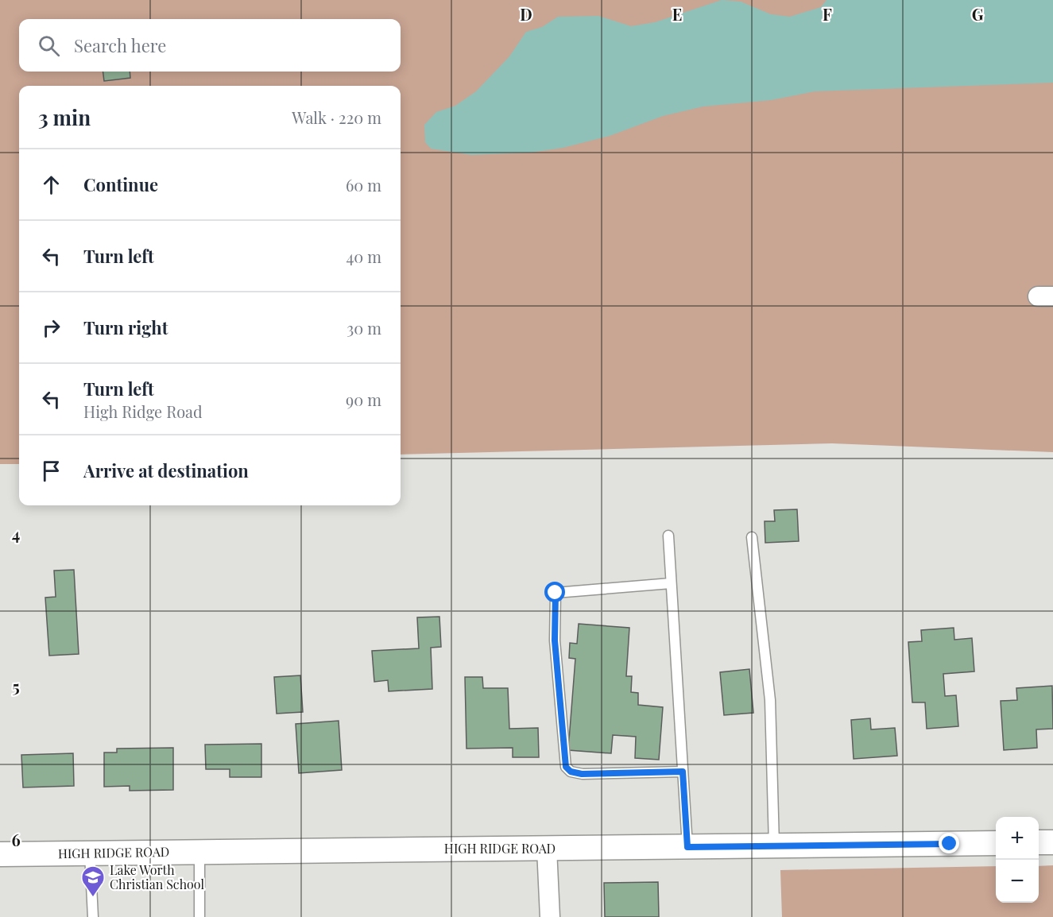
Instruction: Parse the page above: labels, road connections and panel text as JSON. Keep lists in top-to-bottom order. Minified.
{"streets":{"street":["HIGH RIDGE ROAD"]},"places":{"school or university":["Lake Worth Christian School"]},"page":{"search":"Search here","heading":["3 min","Walk · 220 m"],"list":[["Continue","60 m"],["Turn left","40 m"],["Turn right","30 m"],["Turn left","High Ridge Road","90 m"],"Arrive at destination"],"map_buttons":["+","−"]},"grid":{"columns":["D","E","F","G"],"rows":["4","5","6"]}}
